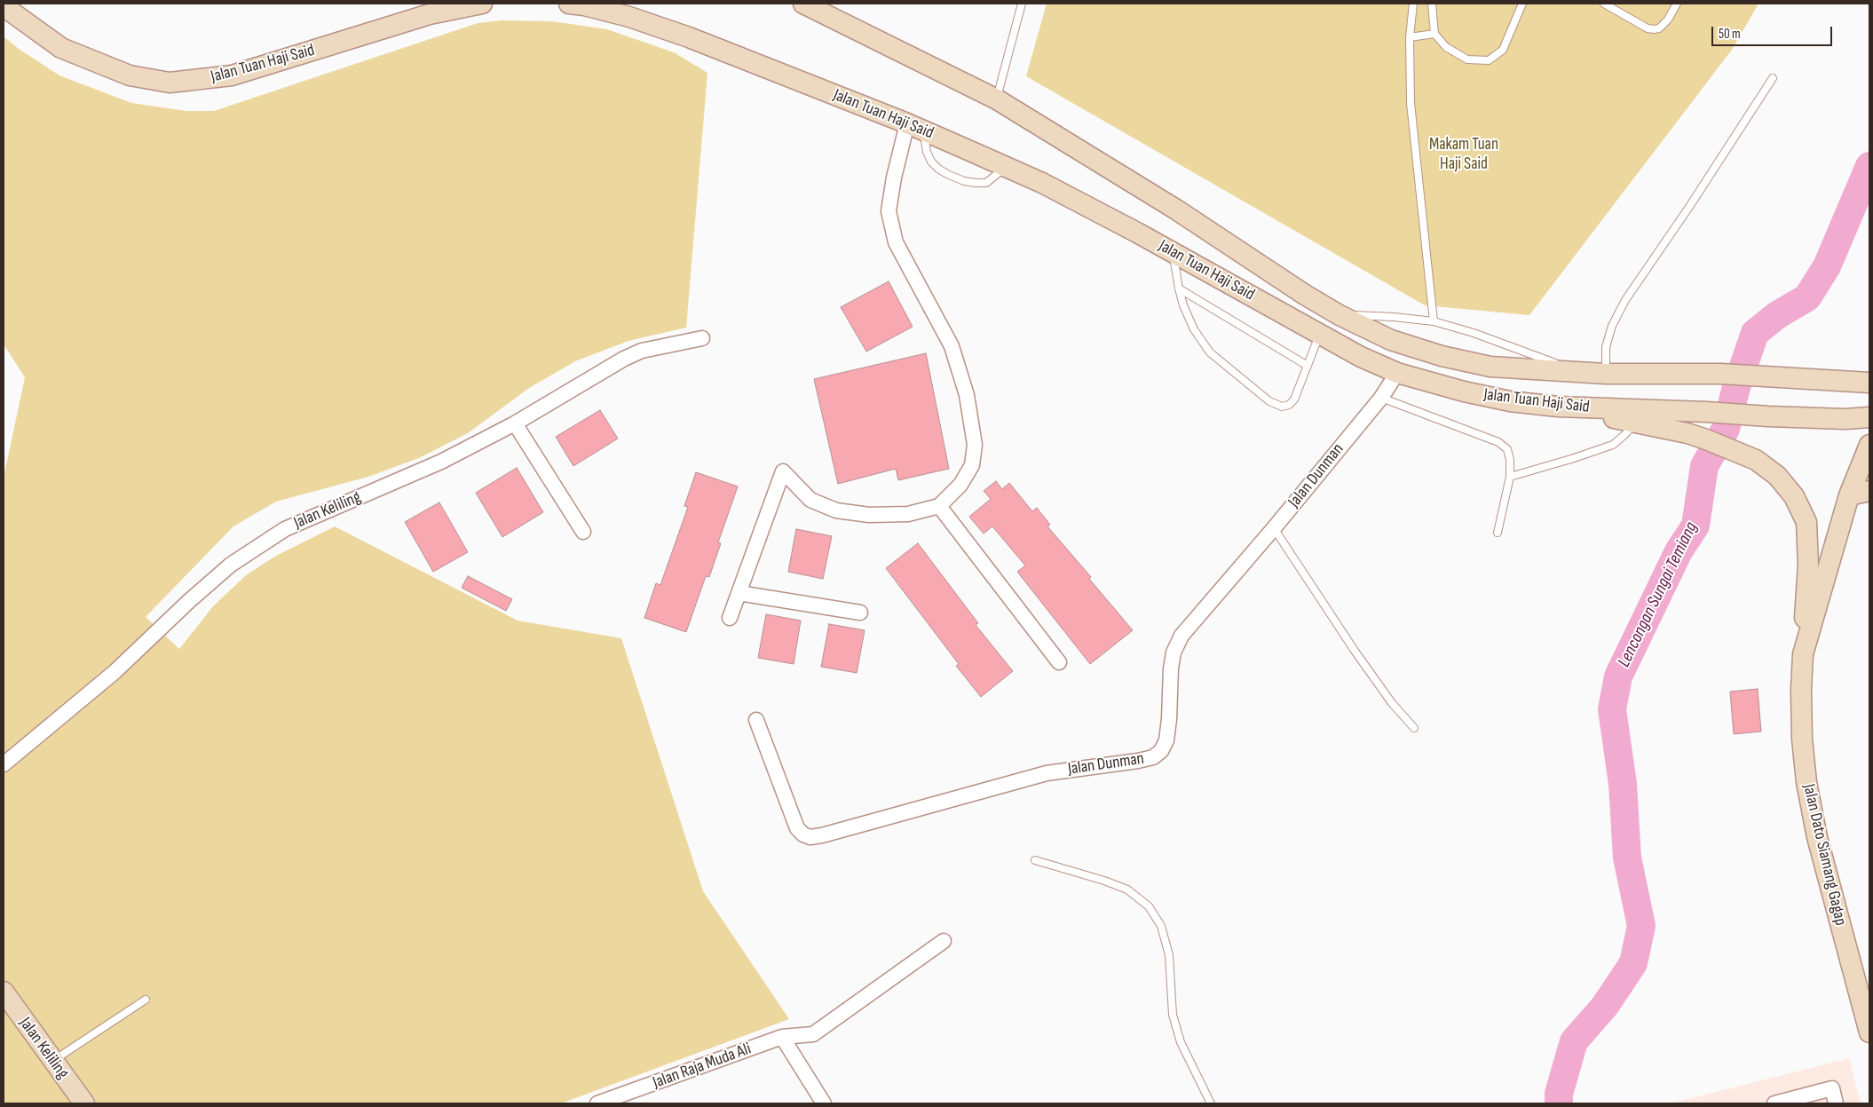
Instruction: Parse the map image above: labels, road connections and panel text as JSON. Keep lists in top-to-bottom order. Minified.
{"streets":{"main road":["Jalan Tuan Haji Said","Jalan Keliling","Jalan Dato Siamang Gagap"],"street":["Jalan Dunman","Jalan Raja Muda Ali"]},"crossings":[["Jalan Tuan Haji Said","Jalan Dunman"]],"water":["Lencongan Sungai Temiang"],"parks":["Makam Tuan Haji Said"],"scale_bar":"50 m"}
